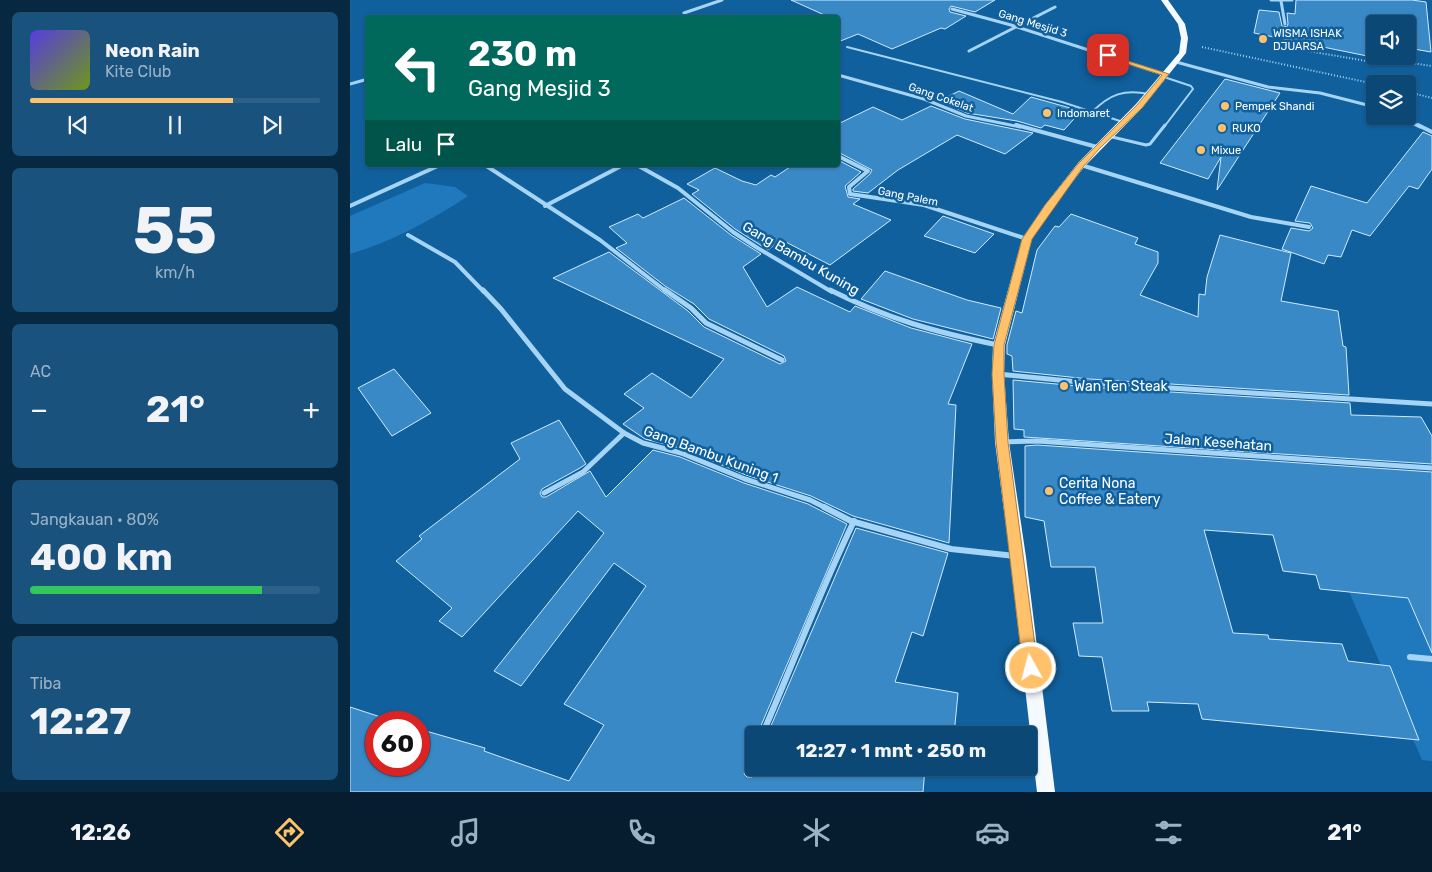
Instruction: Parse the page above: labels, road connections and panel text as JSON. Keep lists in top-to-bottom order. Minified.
{"streets":{"street":["Gang Mesjid 3","Gang Cokelat","Gang Palem","Gang Bambu Kuning","Jalan Kesehatan","Gang Bambu Kuning 1"]},"places":["WISMA ISHAK DJUARSA","Pempek Shandi","Indomaret","RUKO","Mixue","Wan Ten Steak","Cerita Nona Coffee & Eatery"],"page":{"turn":["230 m","Gang Mesjid 3"],"song":["Neon Rain","Kite Club"],"then":"Lalu","tile":[["55","km/h"],"AC",["Jangkauan · 80%","400 km"],["Tiba","12:27"]],"heat":["−","21°","+"],"limit":"60","trip":"12:27 · 1 mnt · 250 m","tabs":["12:26","21°"]}}
